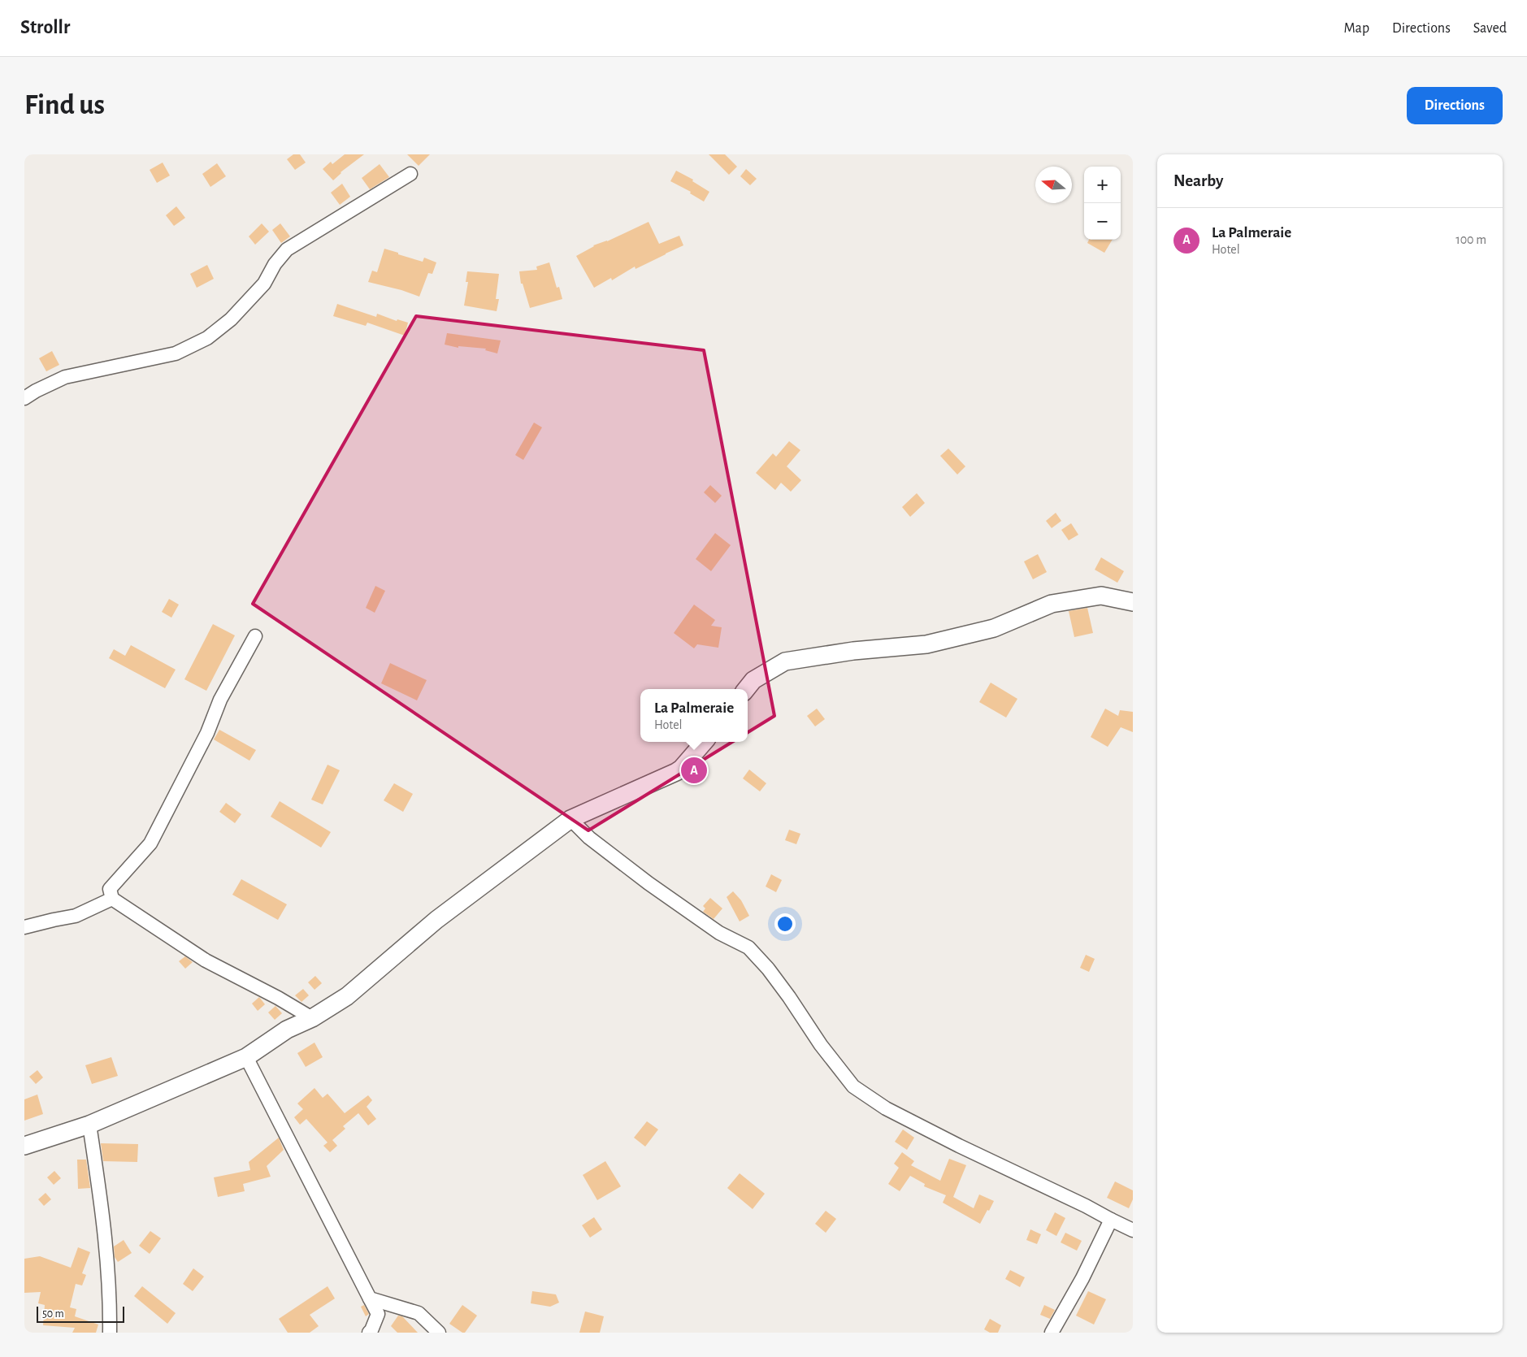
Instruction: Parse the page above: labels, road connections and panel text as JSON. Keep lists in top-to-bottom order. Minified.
{"scale_bar":"50 m","north":"left","page":{"header":"Strollr","nav":["Map","Directions","Saved"],"buttons":"Directions","title":"Find us","heading":"Nearby","map_buttons":["+","−"],"list":[{"mark":"A","name":"La Palmeraie","note":"Hotel","value":"100 m"}],"popup":["La Palmeraie","Hotel"],"pins":"A","scale":"50 m"}}
